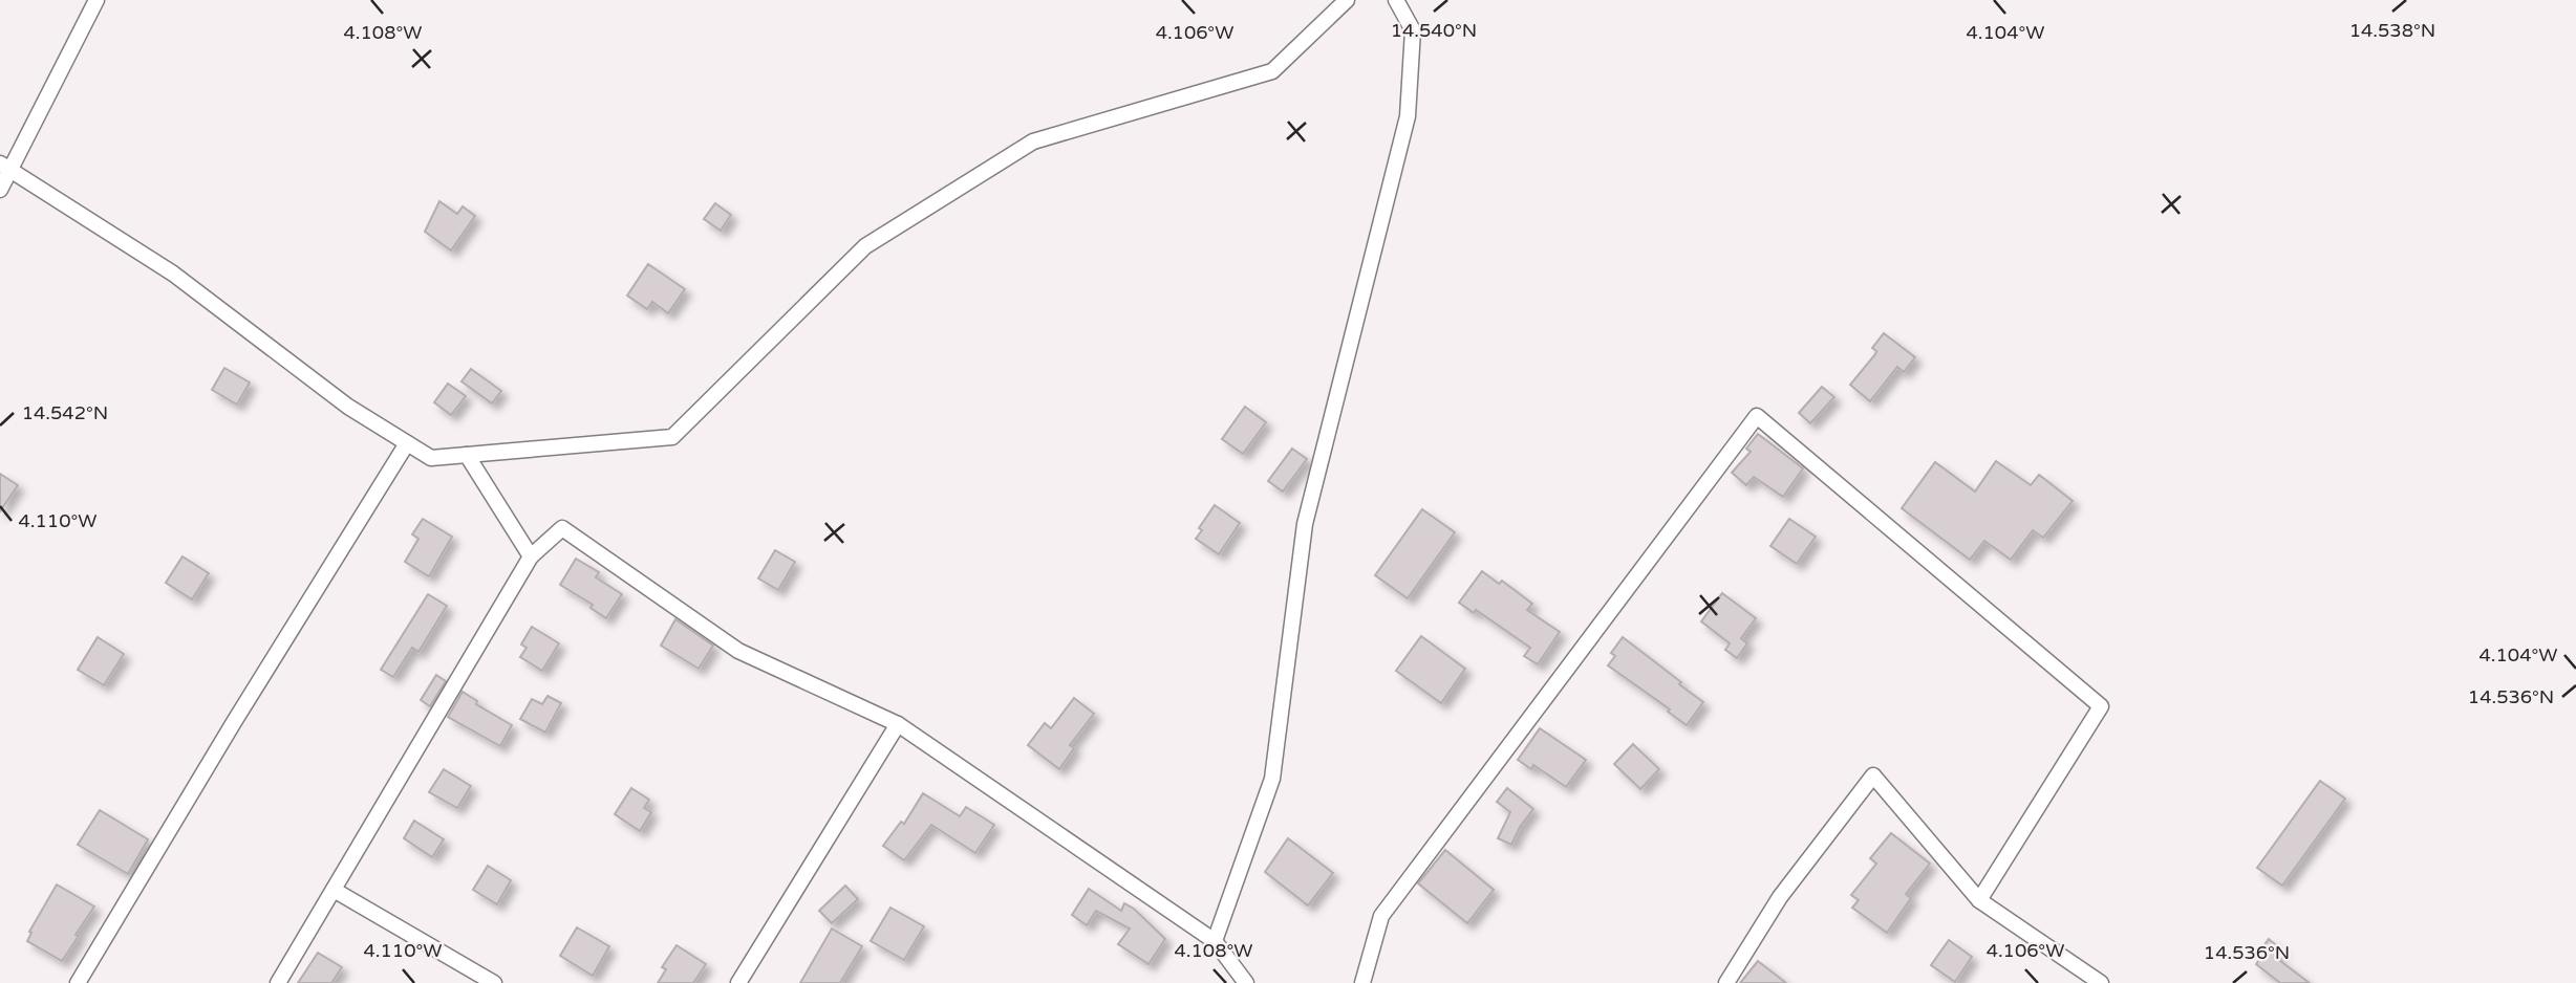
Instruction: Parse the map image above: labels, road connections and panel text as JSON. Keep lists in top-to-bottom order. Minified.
{"coordinates":["14.540°N","14.538°N","4.106°W","4.108°W","4.104°W","14.542°N","4.110°W","14.536°N"]}
